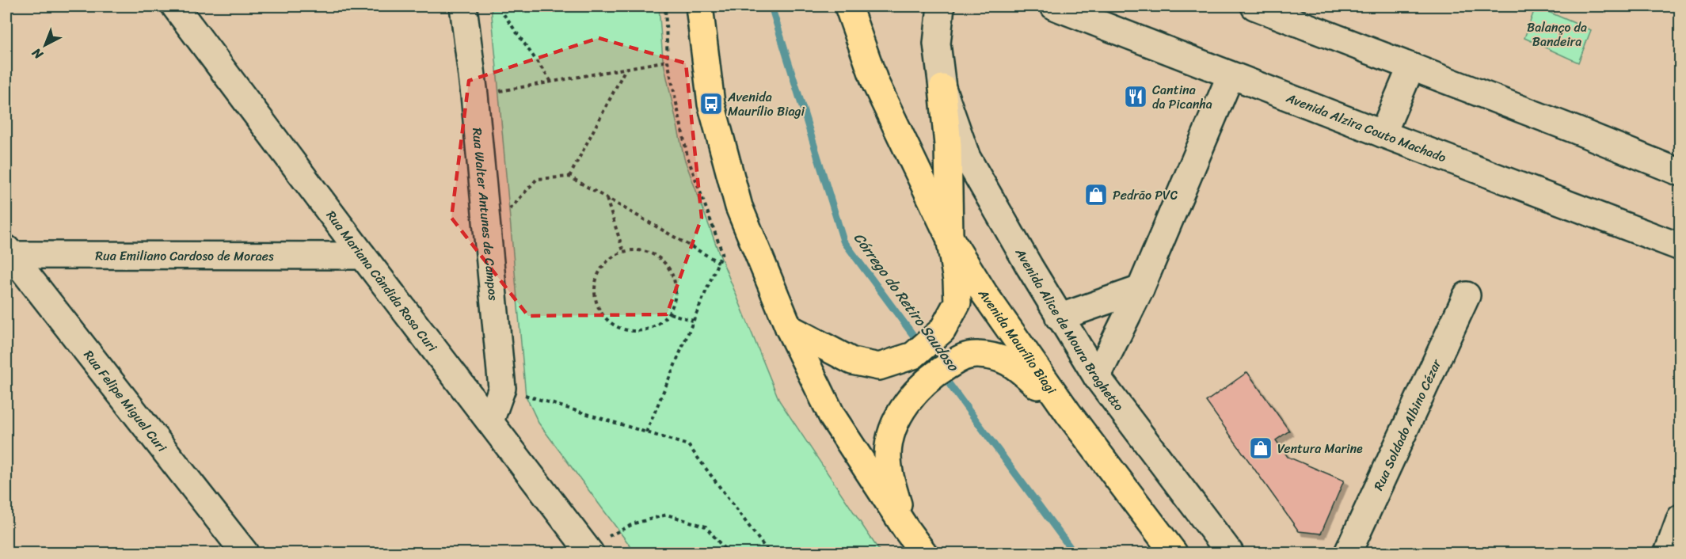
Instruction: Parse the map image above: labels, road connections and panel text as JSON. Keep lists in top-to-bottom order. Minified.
{"streets":{"main road":["Avenida Maurílio Biagi"],"street":["Avenida Alzira Couto Machado","Rua Walter Antunes de Campos","Rua Emiliano Cardoso de Moraes","Rua Mariana Cândida Rosa Curi","Avenida Alice de Moura Braghetto","Rua Felipe Miguel Curi","Rua Soldado Albino Cézar"]},"crossings":[["Rua Walter Antunes de Campos","Rua Mariana Cândida Rosa Curi"],["Rua Emiliano Cardoso de Moraes","Rua Mariana Cândida Rosa Curi"],["Rua Emiliano Cardoso de Moraes","Rua Felipe Miguel Curi"]],"water":["Córrego do Retiro Saudoso"],"parks":["Balanço da Bandeira"],"places":{"restaurant":["Cantina da Picanha"],"bus stop":["Avenida Maurílio Biagi"],"shop":["Pedrão PVC","Ventura Marine"]},"north":"bottom left"}
